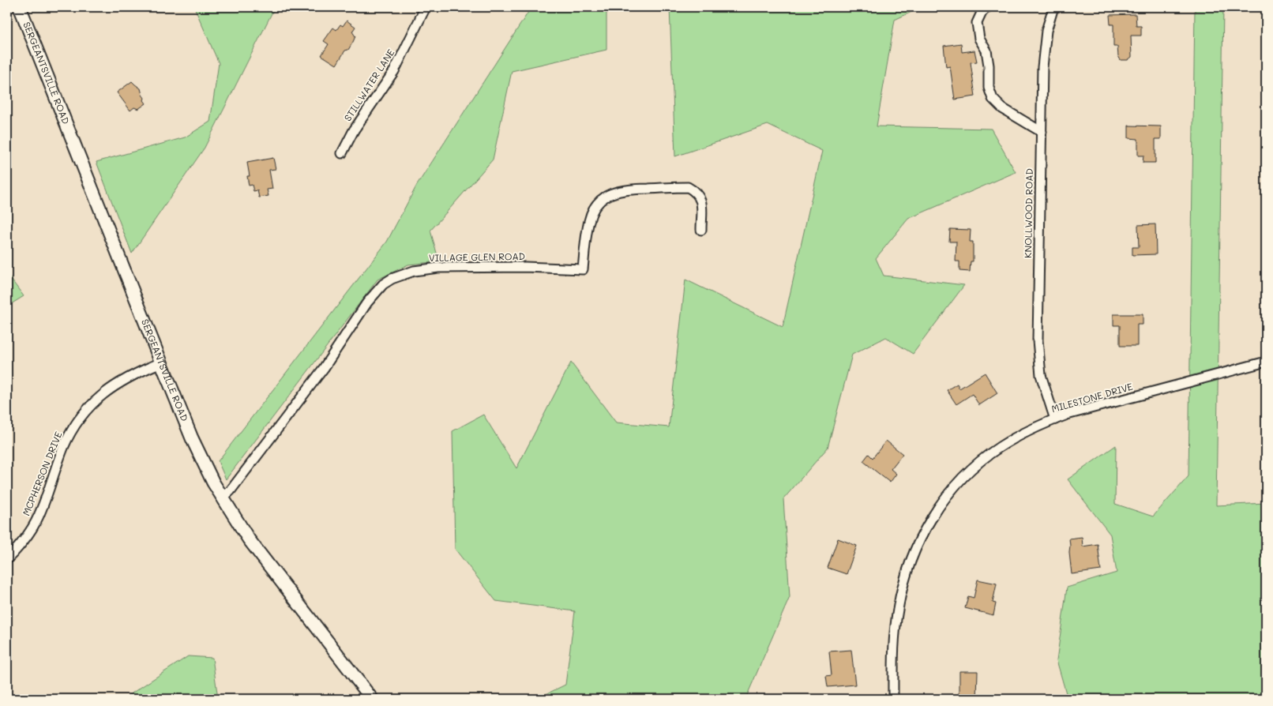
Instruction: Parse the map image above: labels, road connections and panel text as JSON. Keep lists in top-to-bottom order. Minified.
{"streets":{"main road":["SERGEANTSVILLE ROAD"],"street":["STILLWATER LANE","KNOLLWOOD ROAD","VILLAGE GLEN ROAD","MILESTONE DRIVE","MCPHERSON DRIVE"]},"crossings":[["SERGEANTSVILLE ROAD","VILLAGE GLEN ROAD"],["SERGEANTSVILLE ROAD","MCPHERSON DRIVE"],["KNOLLWOOD ROAD","MILESTONE DRIVE"]]}
